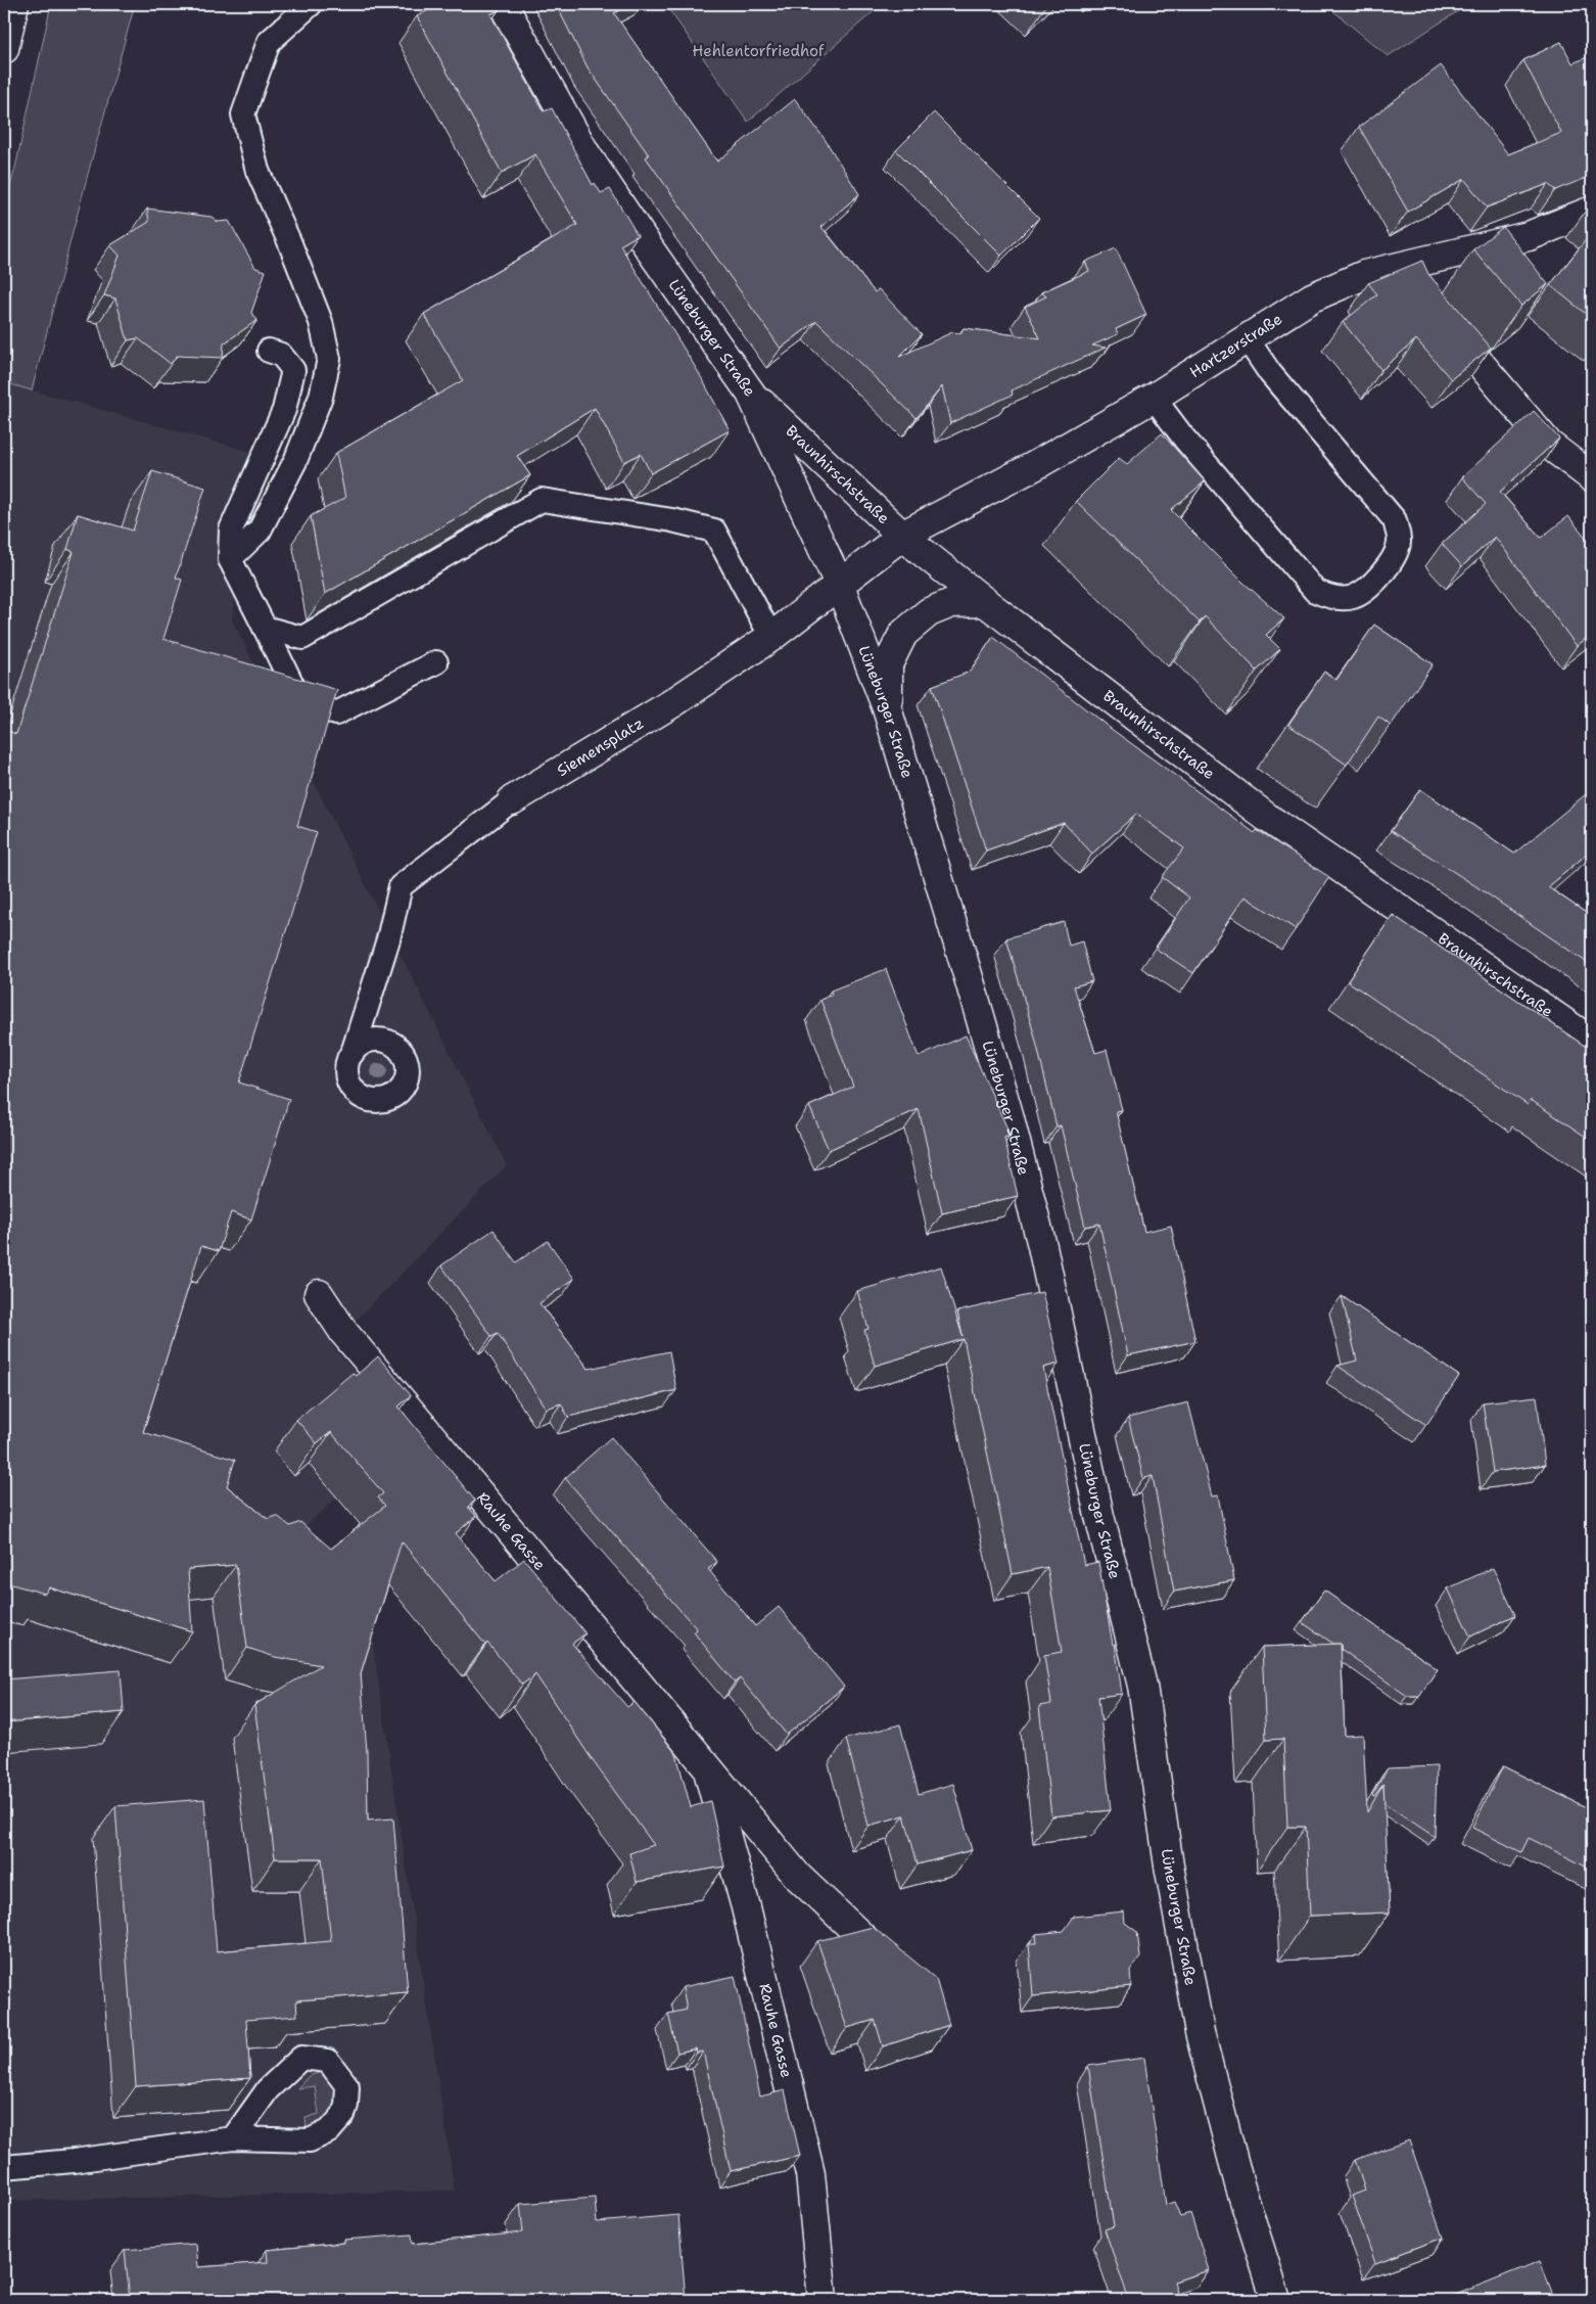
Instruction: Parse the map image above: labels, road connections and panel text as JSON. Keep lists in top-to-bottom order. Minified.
{"streets":{"main road":["Lüneburger Straße","Hartzerstraße","Braunhirschstraße","Siemensplatz","Rauhe Gasse"]},"crossings":[["Lüneburger Straße","Braunhirschstraße"],["Lüneburger Straße","Siemensplatz"],["Hartzerstraße","Braunhirschstraße"],["Hartzerstraße","Siemensplatz"],["Braunhirschstraße","Siemensplatz"]],"parks":["Hehlentorfriedhof"]}
